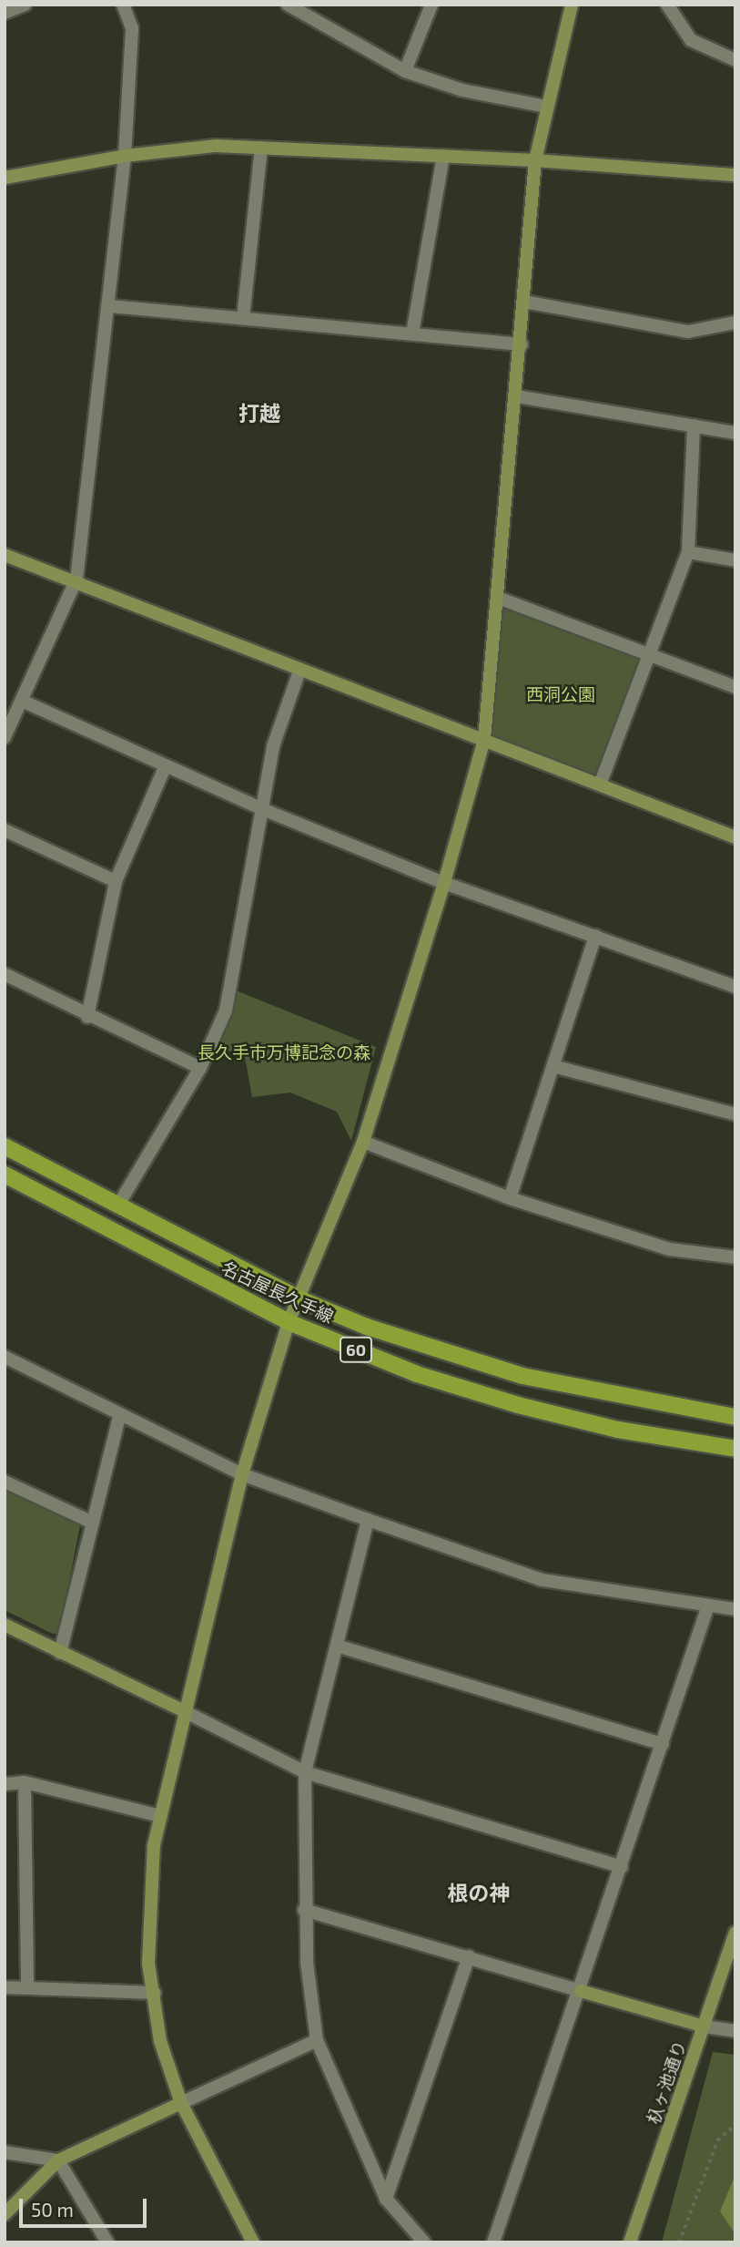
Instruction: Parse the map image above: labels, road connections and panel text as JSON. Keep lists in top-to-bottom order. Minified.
{"streets":{"main road":["名古屋長久手線","60"],"street":["杁ヶ池通り"]},"districts":["打越","根の神"],"parks":["西洞公園","長久手市万博記念の森"],"scale_bar":"50 m"}
